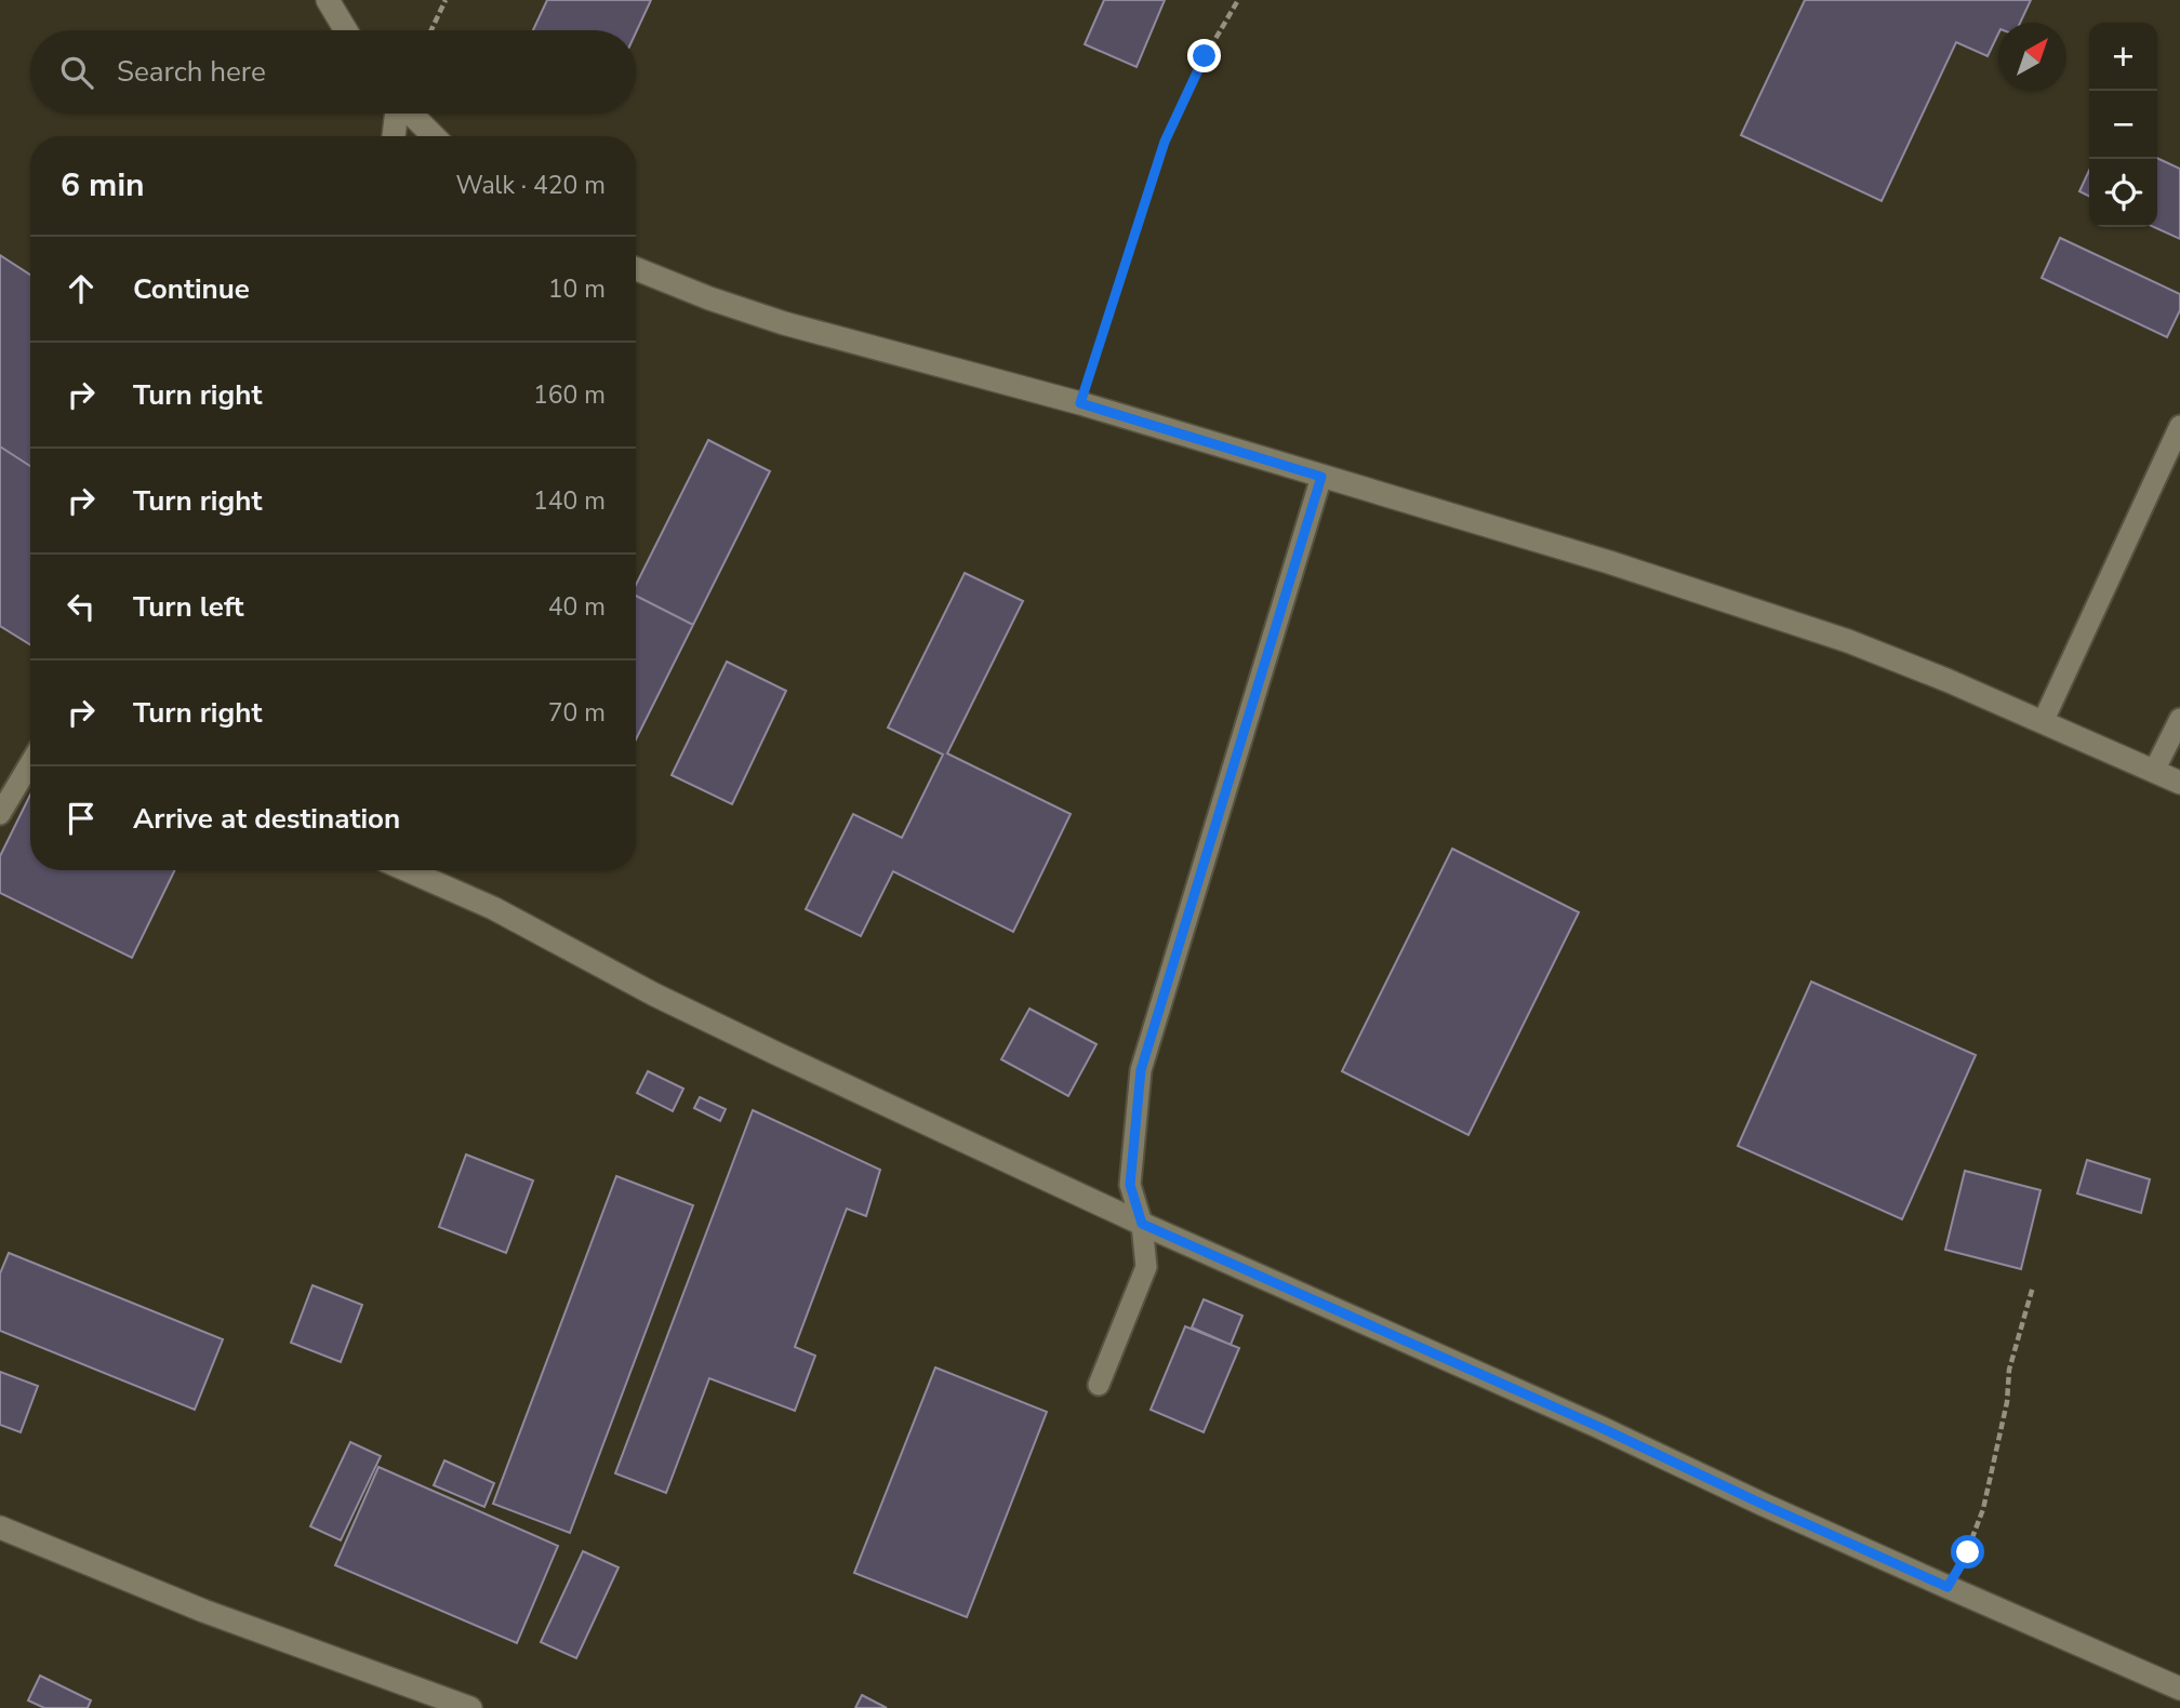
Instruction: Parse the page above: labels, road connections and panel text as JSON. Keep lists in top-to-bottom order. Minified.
{"north":"top right","page":{"map_buttons":["+","−"],"search":"Search here","heading":["6 min","Walk · 420 m"],"list":[["Continue","10 m"],["Turn right","160 m"],["Turn right","140 m"],["Turn left","40 m"],["Turn right","70 m"],"Arrive at destination"]}}
